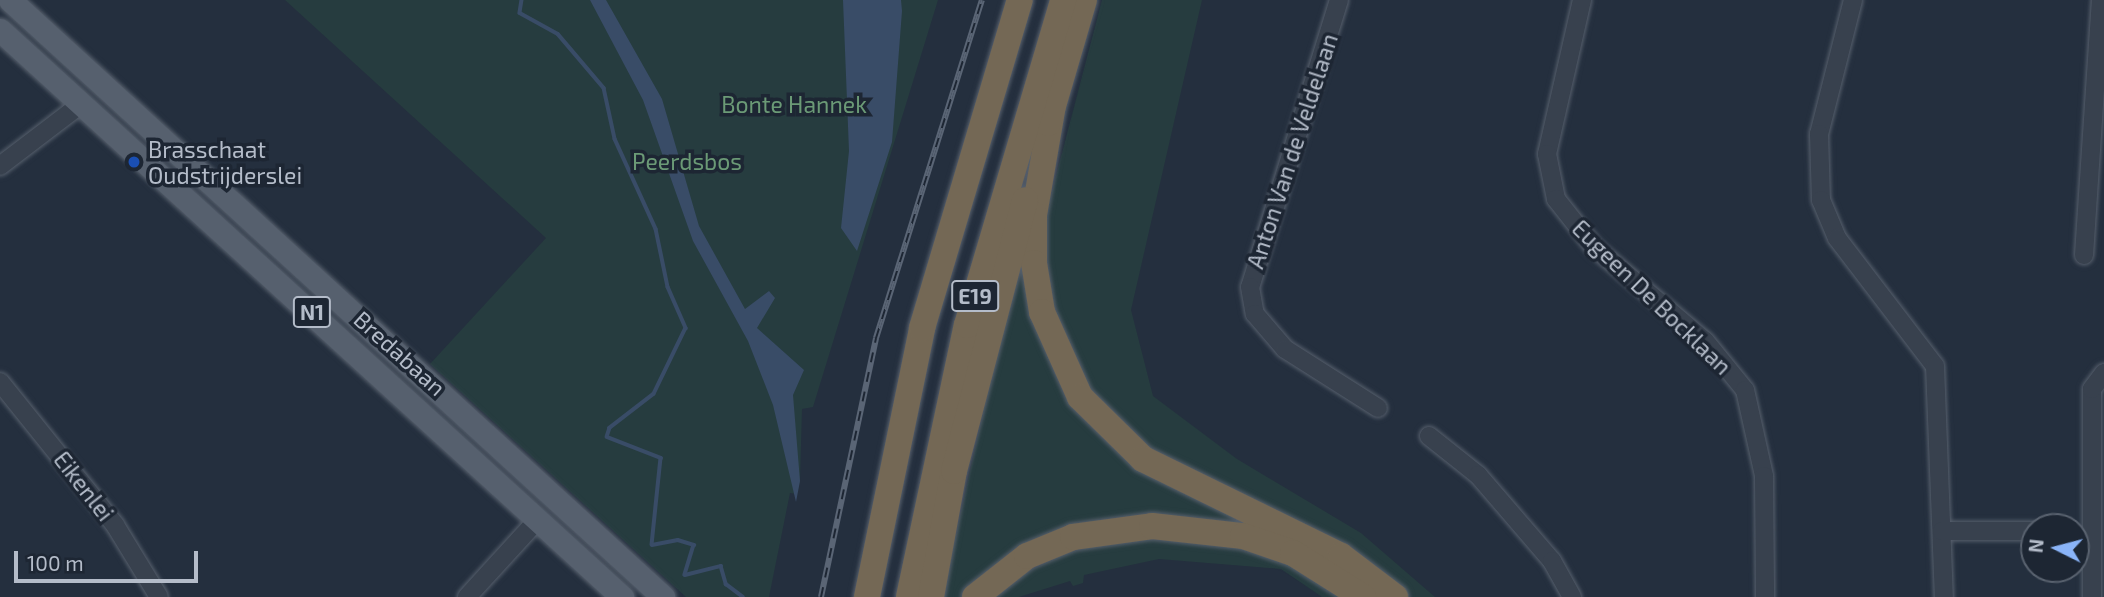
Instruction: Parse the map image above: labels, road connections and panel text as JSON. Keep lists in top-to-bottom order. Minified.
{"streets":{"highway":["E19"],"main road":["N1","Bredabaan"],"street":["Anton Van de Veldelaan","Eugeen De Bocklaan","Eikenlei"]},"parks":["Bonte Hannek","Peerdsbos"],"places":["Brasschaat Oudstrijderslei"],"scale_bar":"100 m","north":"left"}
